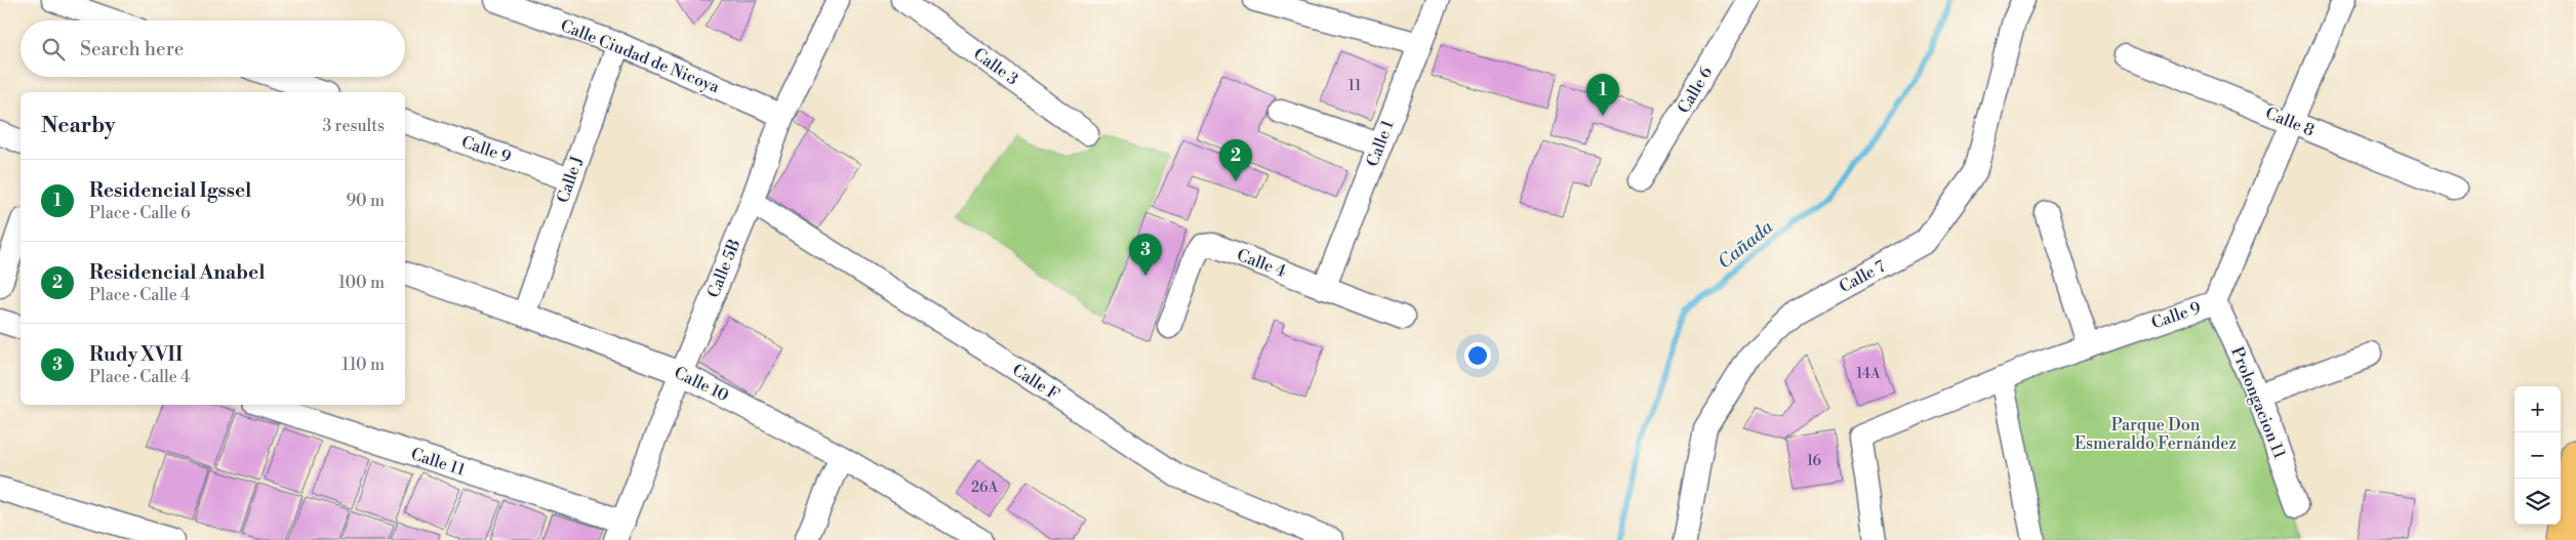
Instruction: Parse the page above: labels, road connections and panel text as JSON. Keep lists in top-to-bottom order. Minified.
{"streets":{"street":["Calle Ciudad de Nicoya","Calle 3","Calle 6","Calle 8","Calle 1","Calle 9","Calle J","Calle 4","Calle 5B","Calle 7","Calle F","Calle 10","Prolongacion 11","Calle 11"]},"crossings":[["Calle Ciudad de Nicoya","Calle J"],["Calle Ciudad de Nicoya","Calle 5B"],["Calle 8","Calle 9"],["Calle 1","Calle 4"],["Calle 9","Calle J"],["Calle 9","Prolongacion 11"],["Calle J","Calle 10"],["Calle 5B","Calle F"],["Calle 5B","Calle 10"],["Calle 5B","Calle 11"]],"water":["Cañada"],"parks":["Parque Don Esmeraldo Fernández"],"house_numbers":["11","14A","16","26A"],"page":{"search":"Search here","pins":["1","2","3"],"heading":["Nearby","3 results"],"list":[{"mark":"1","name":"Residencial Igssel","note":"Place · Calle 6","value":"90 m"},{"mark":"2","name":"Residencial Anabel","note":"Place · Calle 4","value":"100 m"},{"mark":"3","name":"Rudy XVII","note":"Place · Calle 4","value":"110 m"}],"map_buttons":["+","−"]}}
